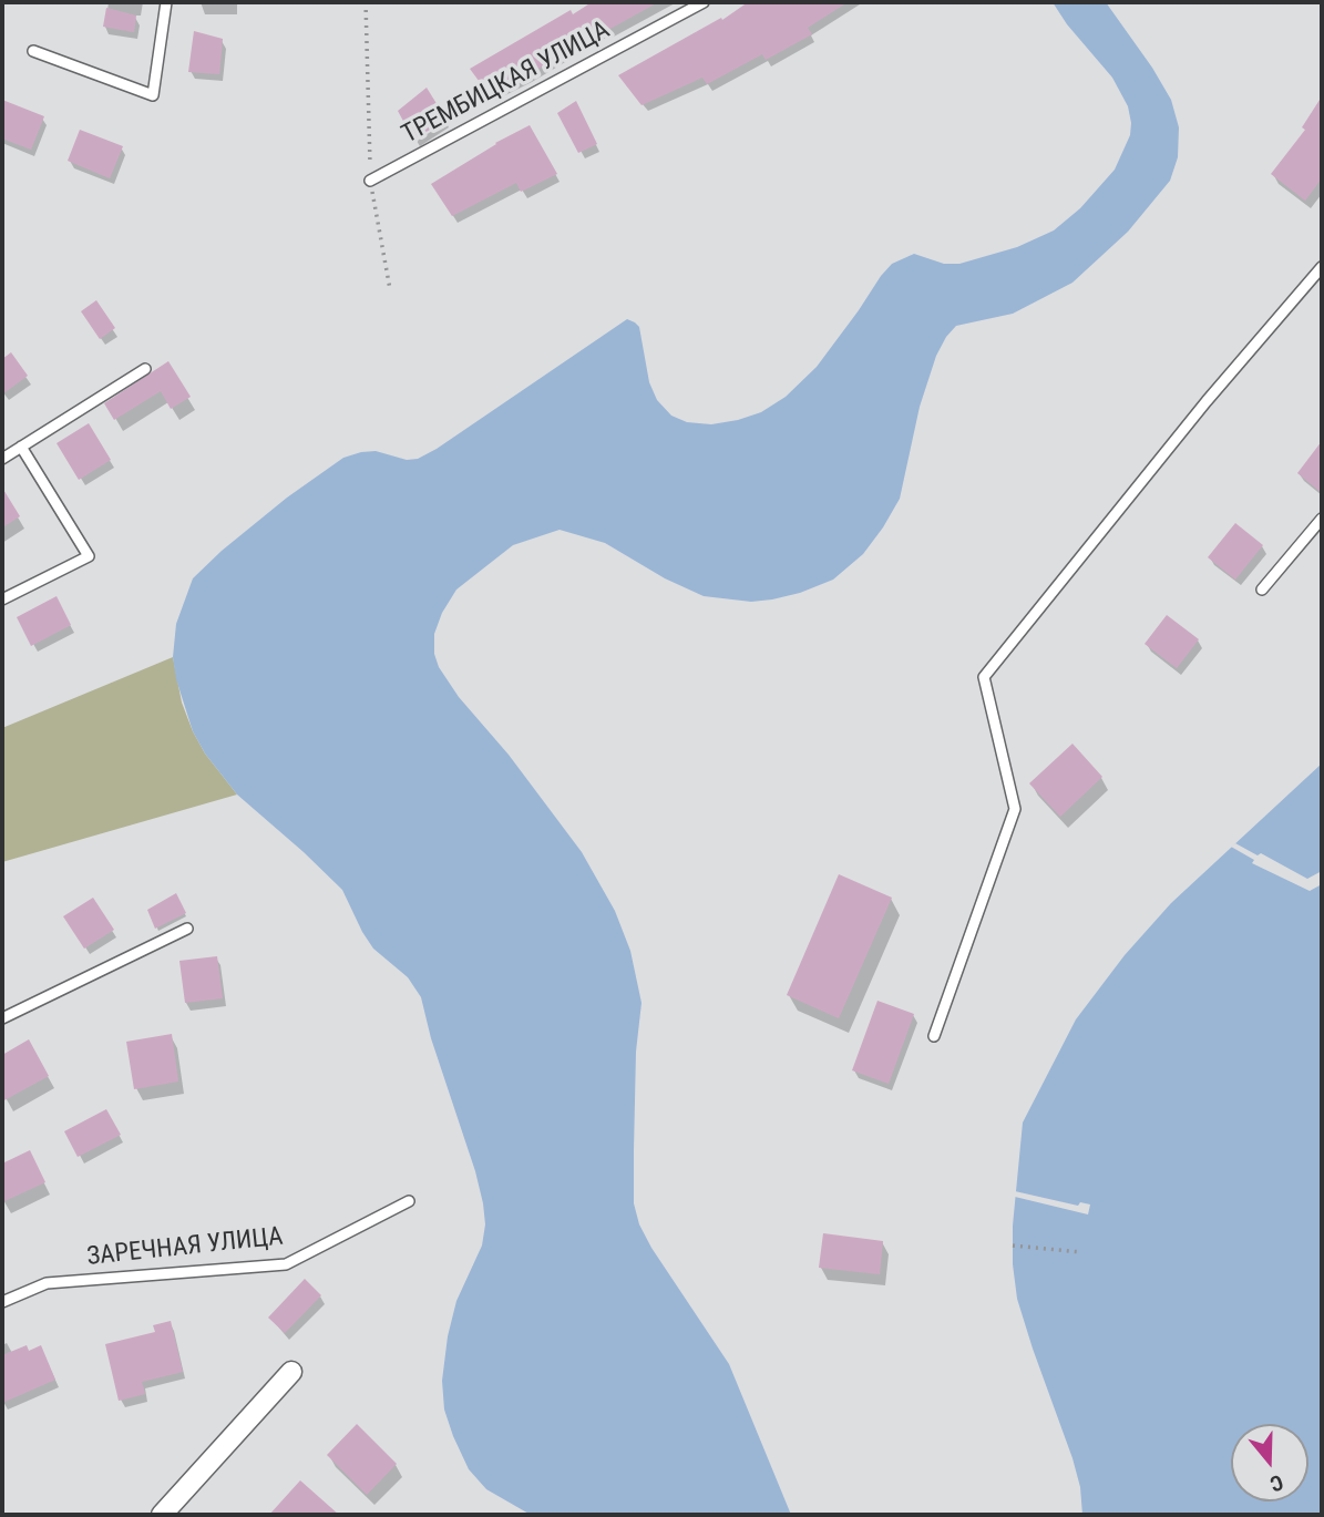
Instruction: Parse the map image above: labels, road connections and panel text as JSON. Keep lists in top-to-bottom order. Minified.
{"streets":{"lane":["ТРЕМБИЦКАЯ УЛИЦА","ЗАРЕЧНАЯ УЛИЦА"]},"north":"bottom"}
